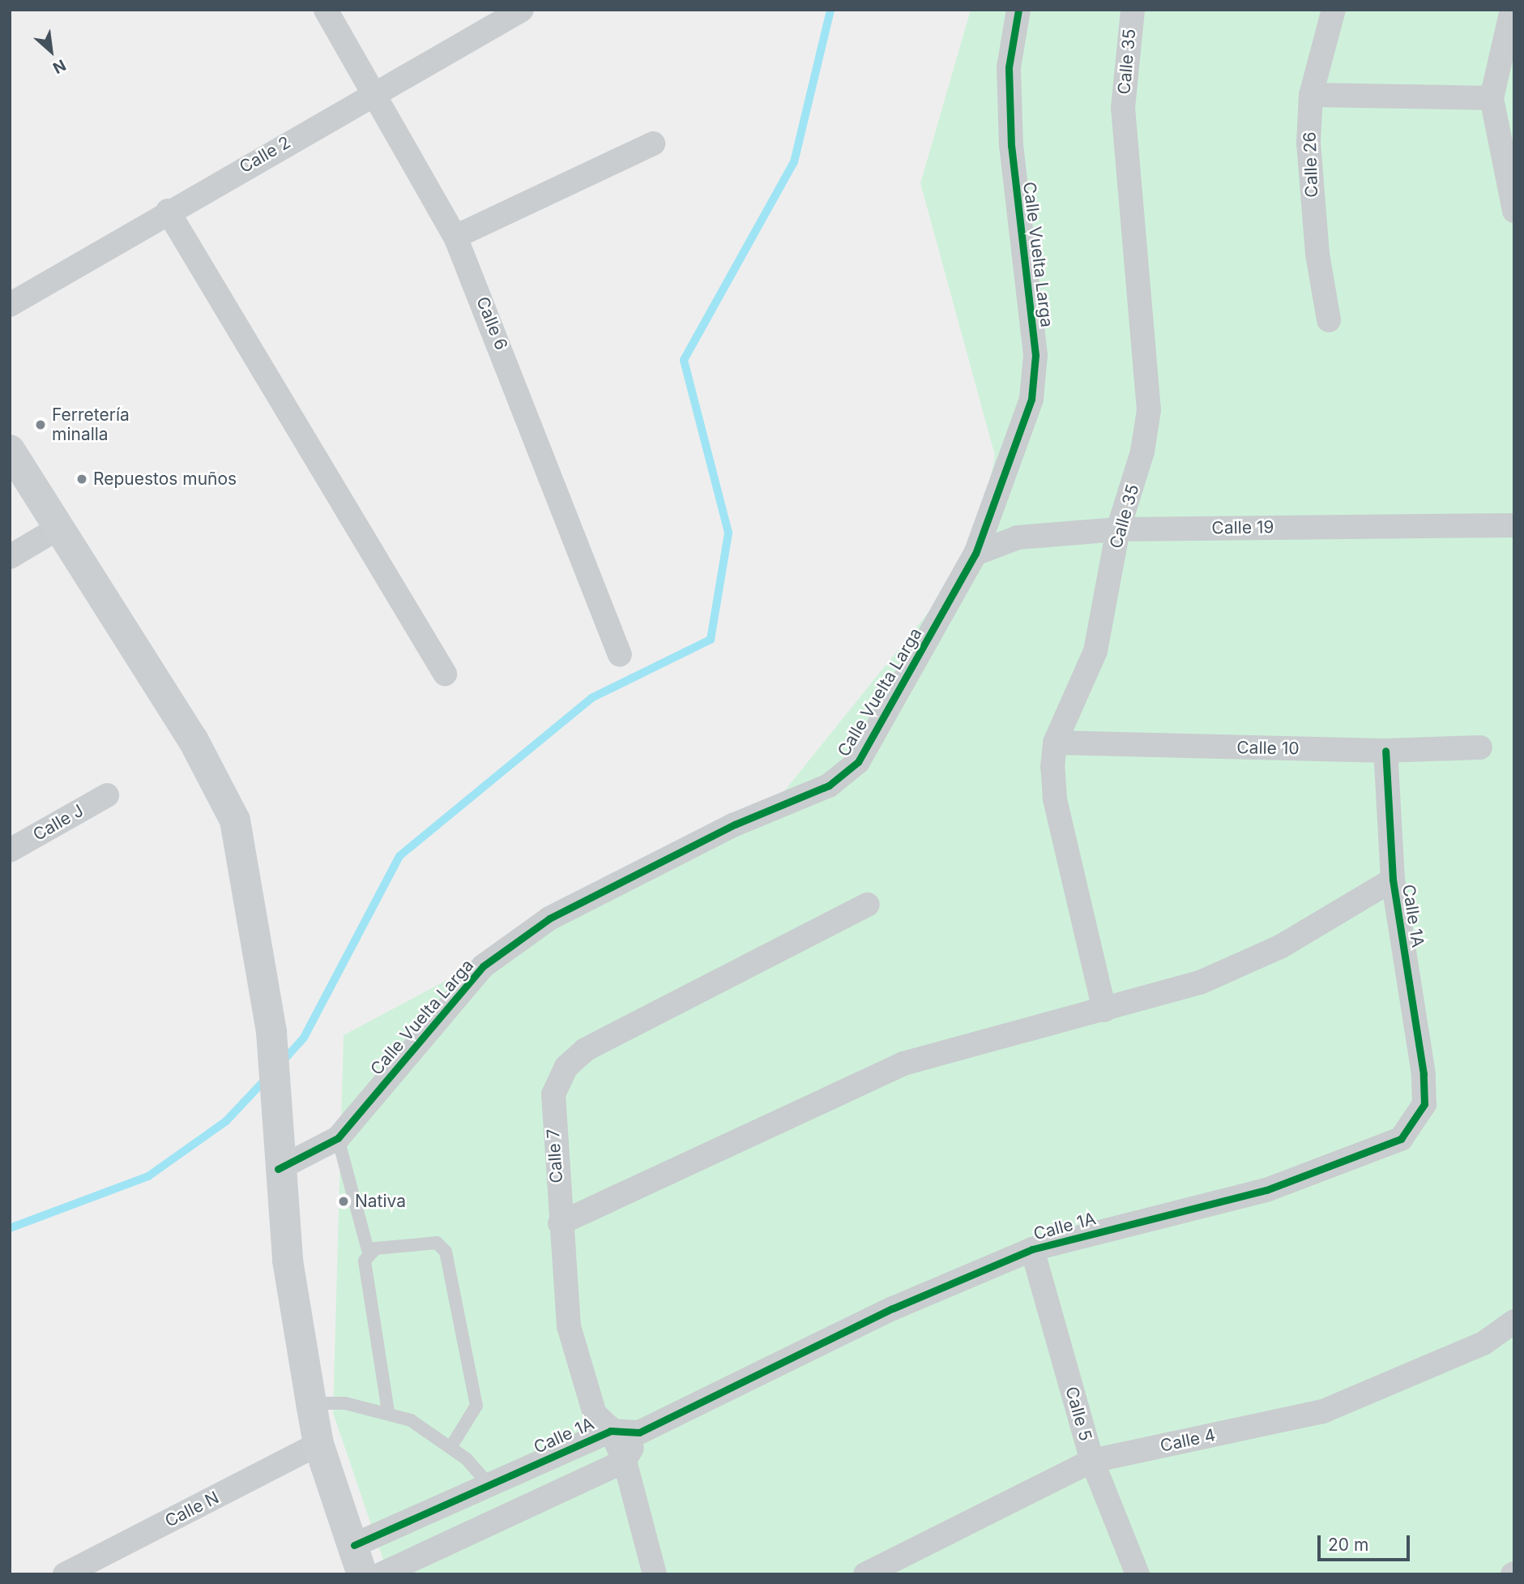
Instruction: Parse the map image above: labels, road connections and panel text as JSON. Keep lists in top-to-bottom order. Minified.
{"streets":{"street":["Calle 35","Calle 2","Calle 26","Calle Vuelta Larga","Calle 6","Calle 19","Calle 10","Calle J","Calle 1A","Calle 7","Calle 5","Calle 4","Calle N"]},"crossings":[["Calle 35","Calle 19"],["Calle 35","Calle 10"],["Calle 2","Calle 6"],["Calle Vuelta Larga","Calle 19"],["Calle 10","Calle 1A"],["Calle 1A","Calle 7"],["Calle 1A","Calle 5"],["Calle 5","Calle 4"]],"places":["Ferretería minalla","Repuestos muños","Nativa"],"scale_bar":"20 m","north":"bottom right"}
